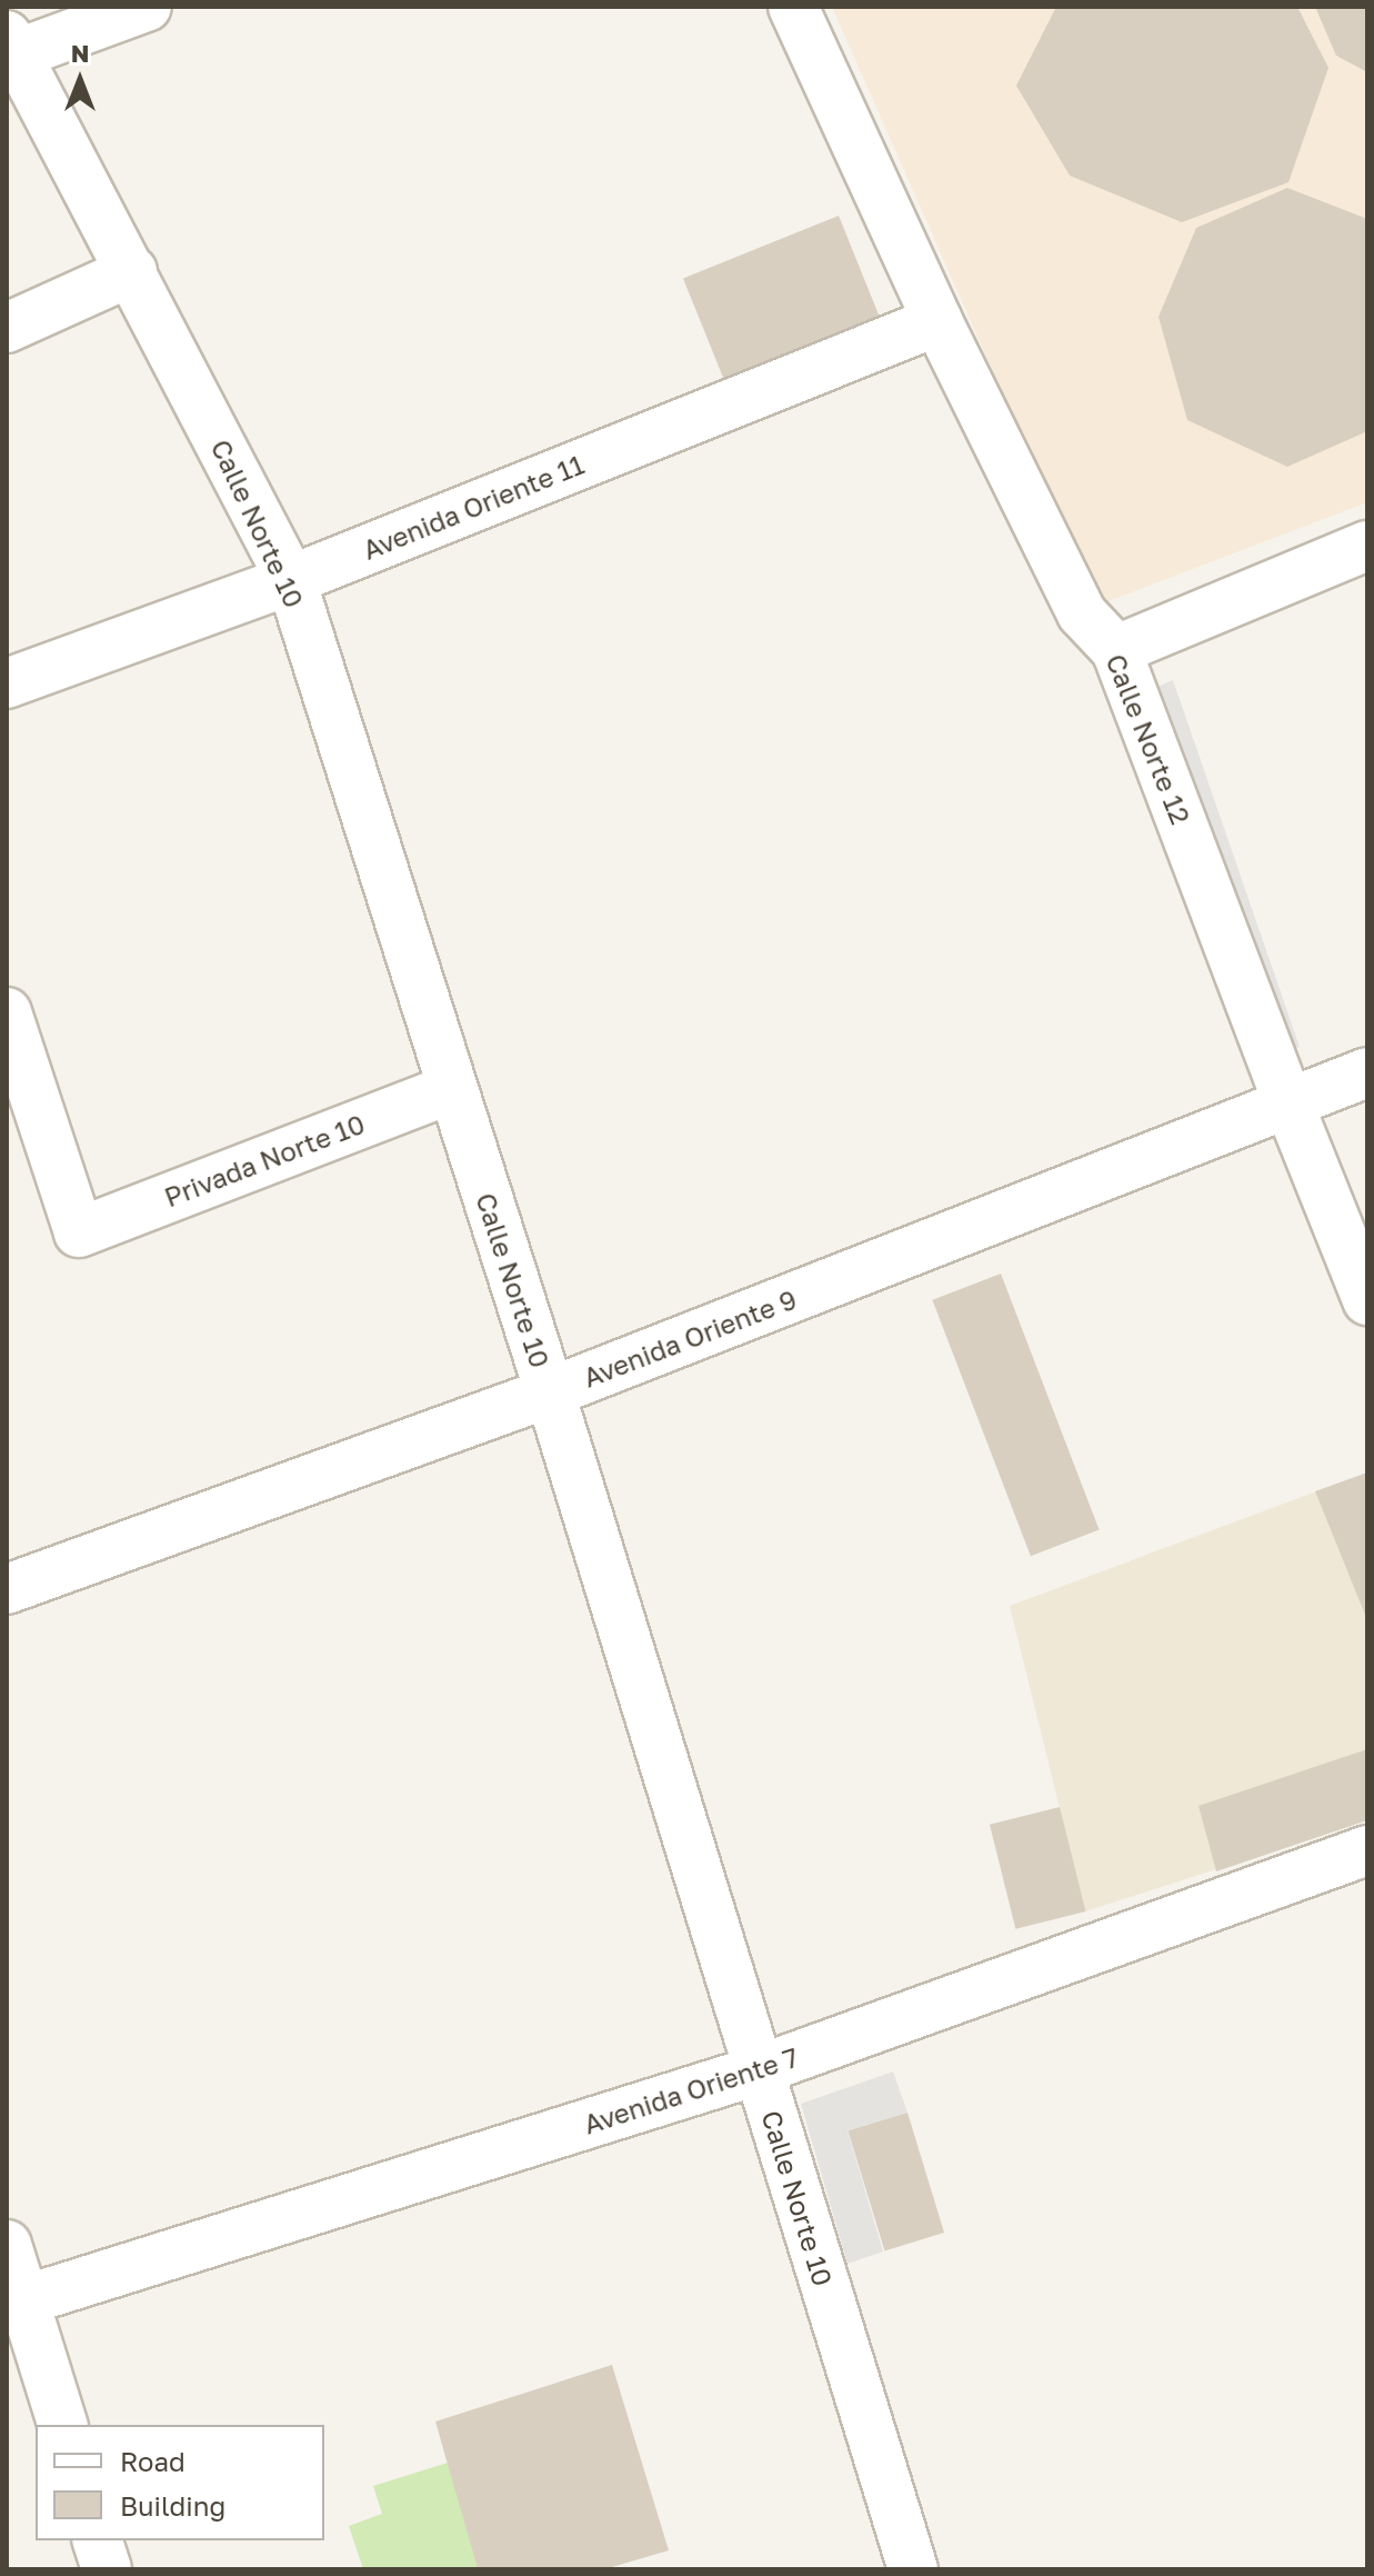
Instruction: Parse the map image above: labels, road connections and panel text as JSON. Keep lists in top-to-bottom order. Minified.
{"streets":{"street":["Avenida Oriente 11","Calle Norte 10","Calle Norte 12","Privada Norte 10","Avenida Oriente 9","Avenida Oriente 7"]},"crossings":[["Avenida Oriente 11","Calle Norte 10"],["Avenida Oriente 11","Calle Norte 12"],["Calle Norte 10","Privada Norte 10"],["Calle Norte 10","Avenida Oriente 9"],["Calle Norte 10","Avenida Oriente 7"],["Calle Norte 12","Avenida Oriente 9"]],"legend":["Road","Building"],"north":"top"}
